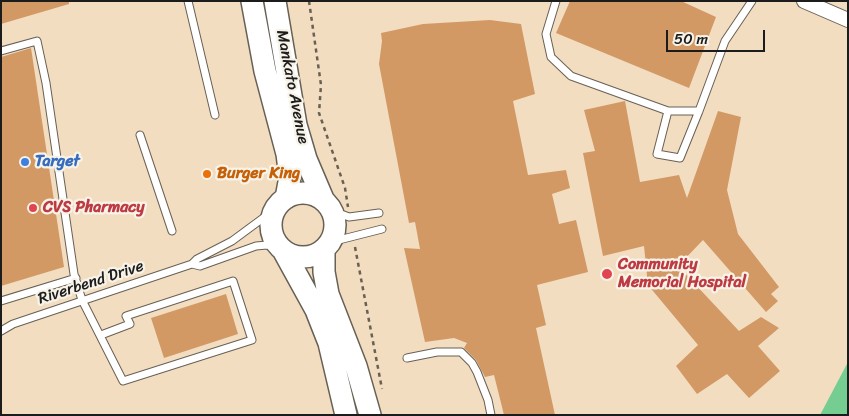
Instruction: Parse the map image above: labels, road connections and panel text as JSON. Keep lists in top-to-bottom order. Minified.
{"streets":{"main road":["Mankato Avenue"],"lane":["Riverbend Drive"]},"crossings":[["Mankato Avenue","Riverbend Drive"]],"places":["Target","Burger King","CVS Pharmacy","Community Memorial Hospital"],"scale_bar":"50 m"}
